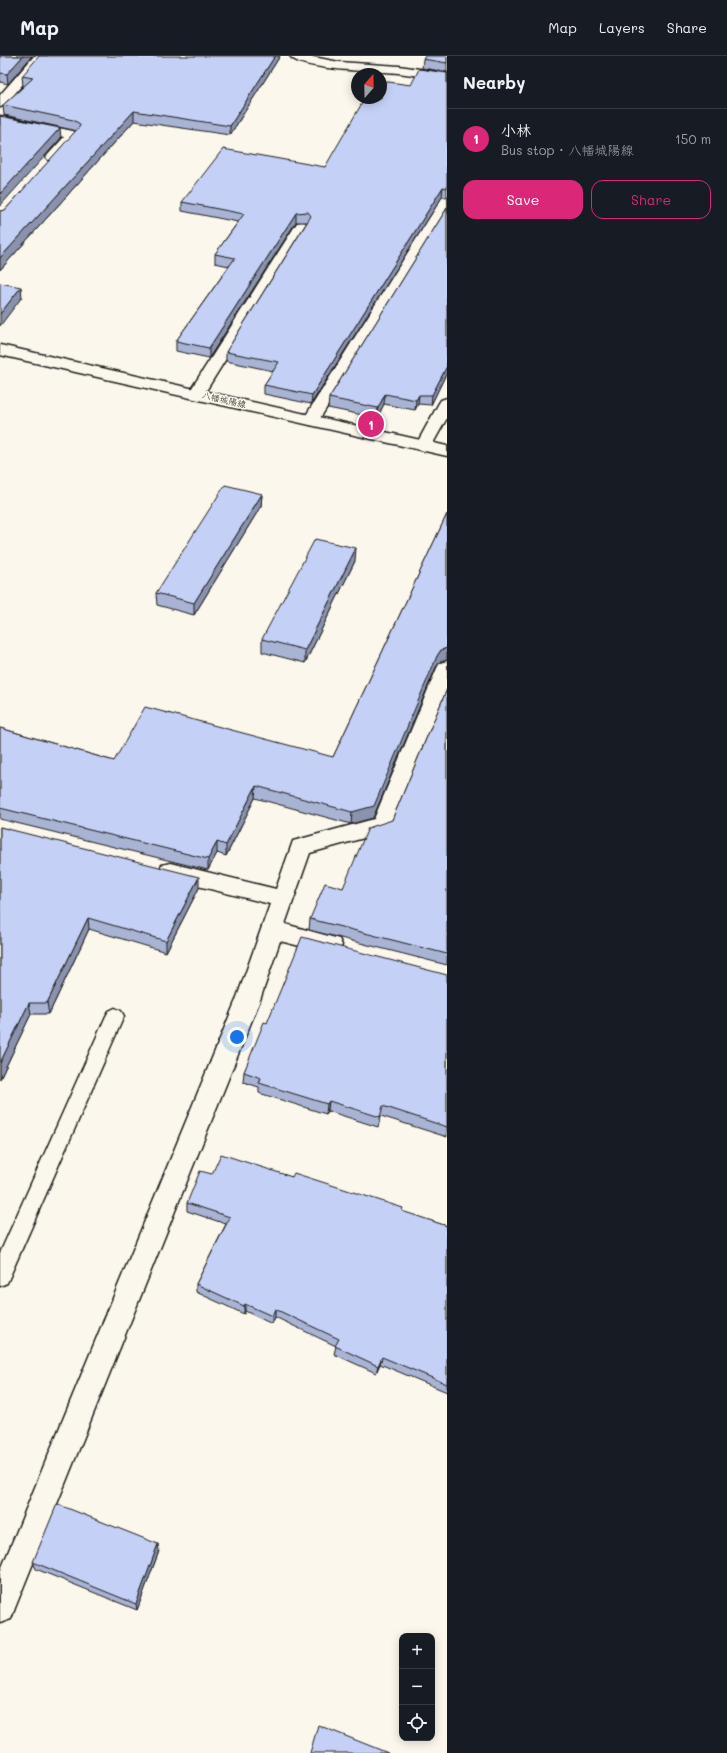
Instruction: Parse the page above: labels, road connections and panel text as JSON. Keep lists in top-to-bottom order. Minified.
{"streets":{"street":["八幡城陽線"]},"north":"top","page":{"header":"Map","nav":["Map","Layers","Share"],"heading":"Nearby","list":[{"mark":"1","name":"小林","note":"Bus stop · 八幡城陽線","value":"150 m"}],"buttons":["Save","Share"],"pins":"1","map_buttons":["+","−"]}}
